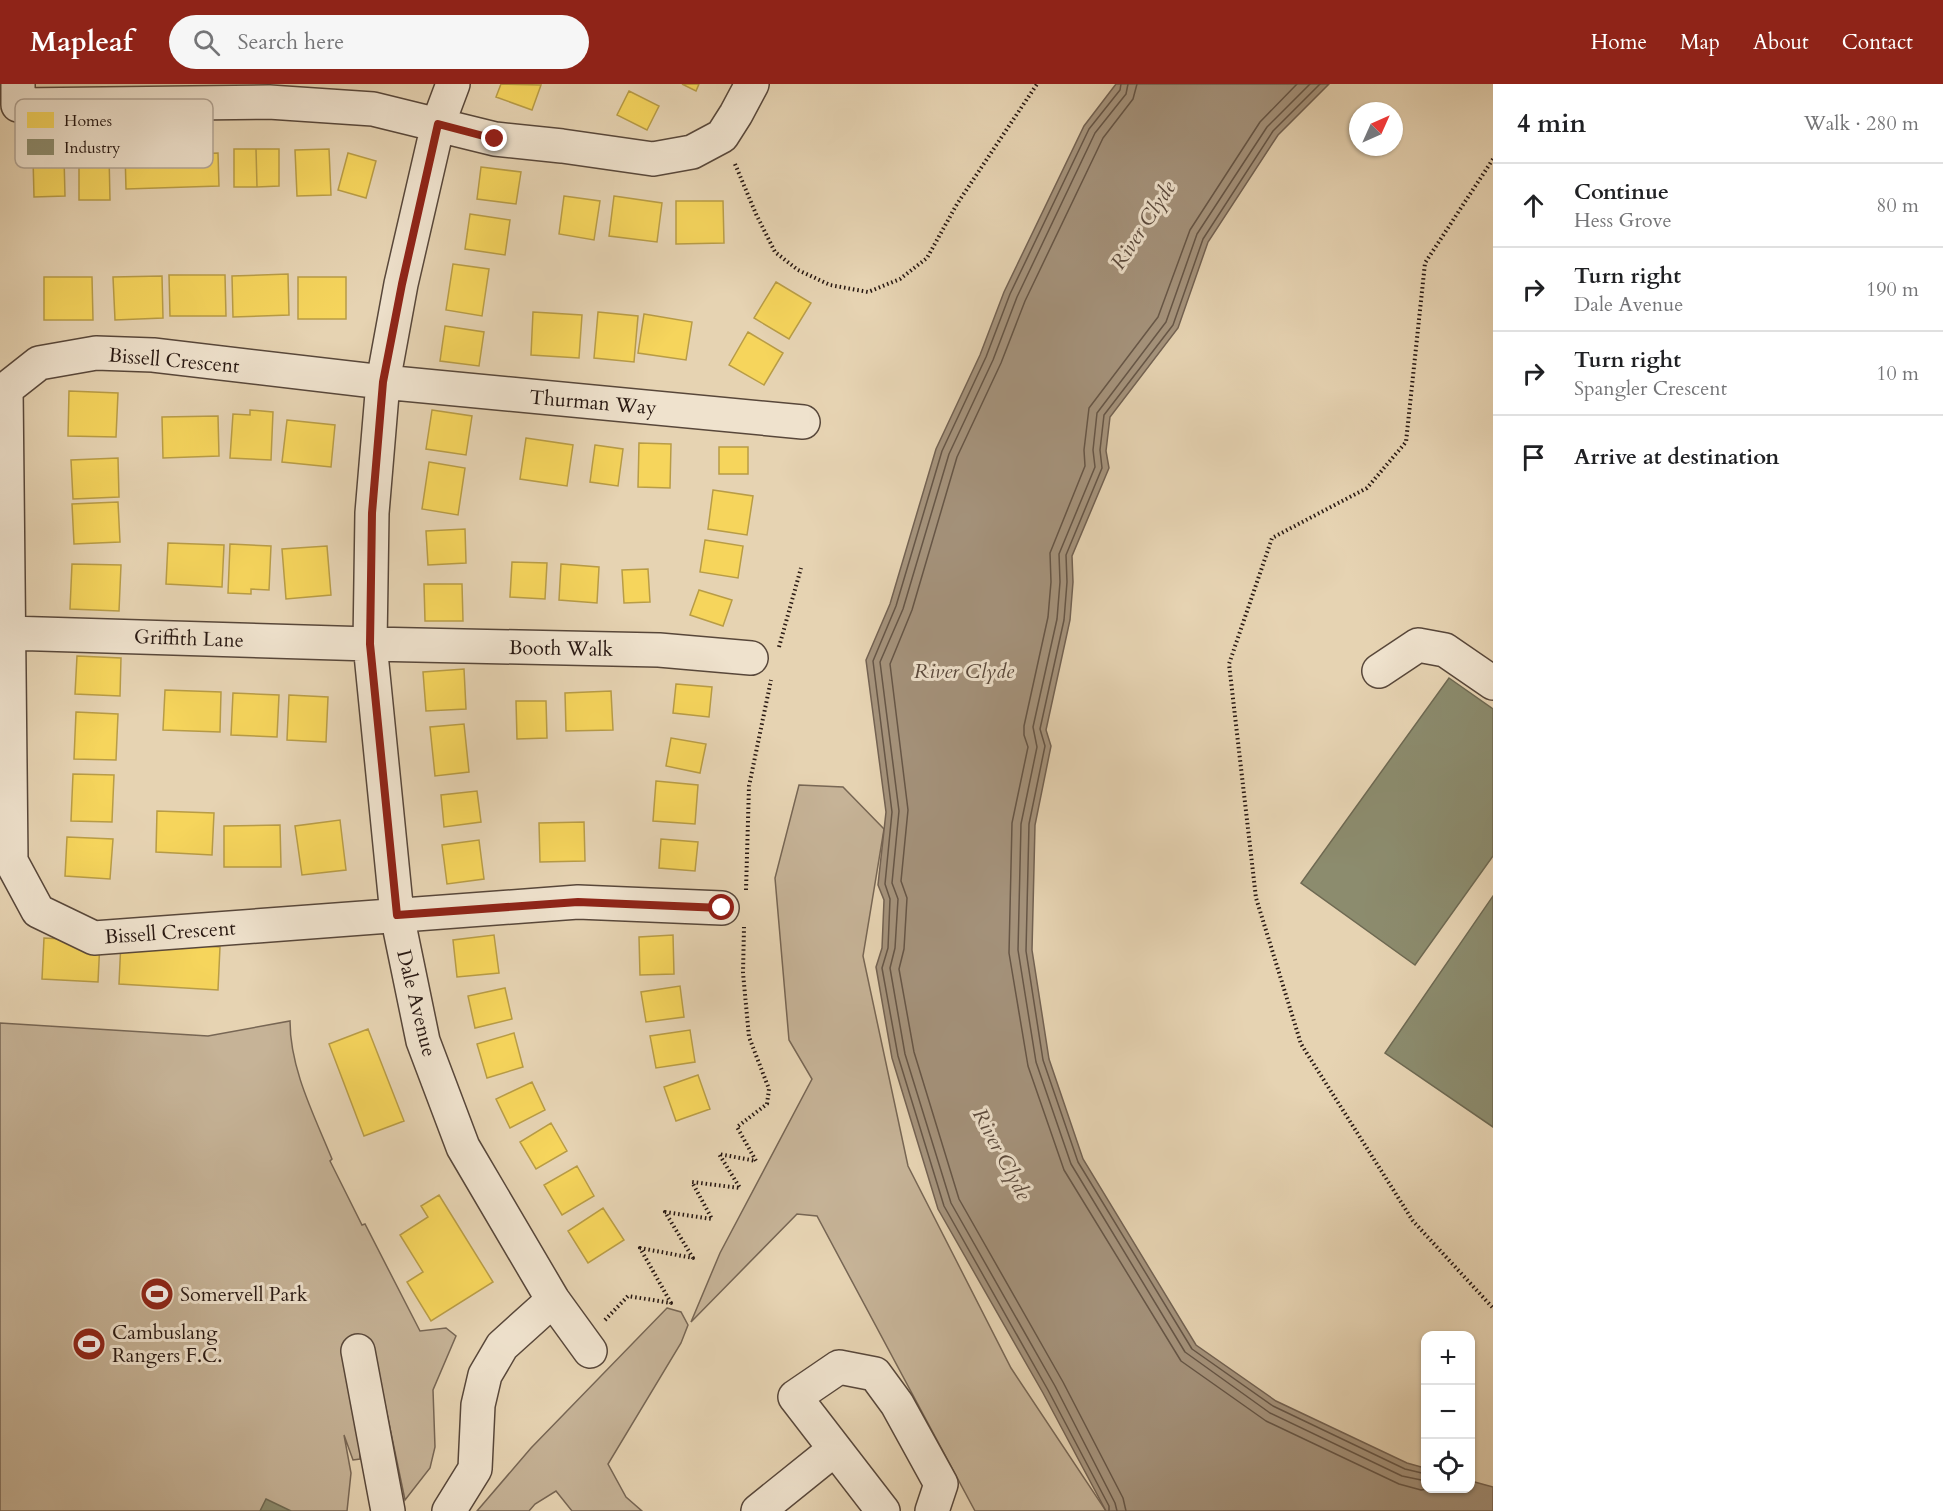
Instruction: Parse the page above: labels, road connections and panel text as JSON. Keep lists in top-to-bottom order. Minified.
{"streets":{"street":["Bissell Crescent","Thurman Way","Griffith Lane","Booth Walk","Dale Avenue"]},"crossings":[["Bissell Crescent","Thurman Way"],["Bissell Crescent","Griffith Lane"],["Bissell Crescent","Dale Avenue"],["Thurman Way","Dale Avenue"],["Griffith Lane","Booth Walk"],["Griffith Lane","Dale Avenue"],["Booth Walk","Dale Avenue"]],"water":["River Clyde"],"places":{"sports":["Somervell Park","Cambuslang Rangers F.C."]},"legend":["Homes","Industry"],"north":"top right","page":{"header":"Mapleaf","search":"Search here","nav":["Home","Map","About","Contact"],"heading":["4 min","Walk · 280 m"],"list":[["Continue","Hess Grove","80 m"],["Turn right","Dale Avenue","190 m"],["Turn right","Spangler Crescent","10 m"],"Arrive at destination"],"map_buttons":["+","−"]}}
